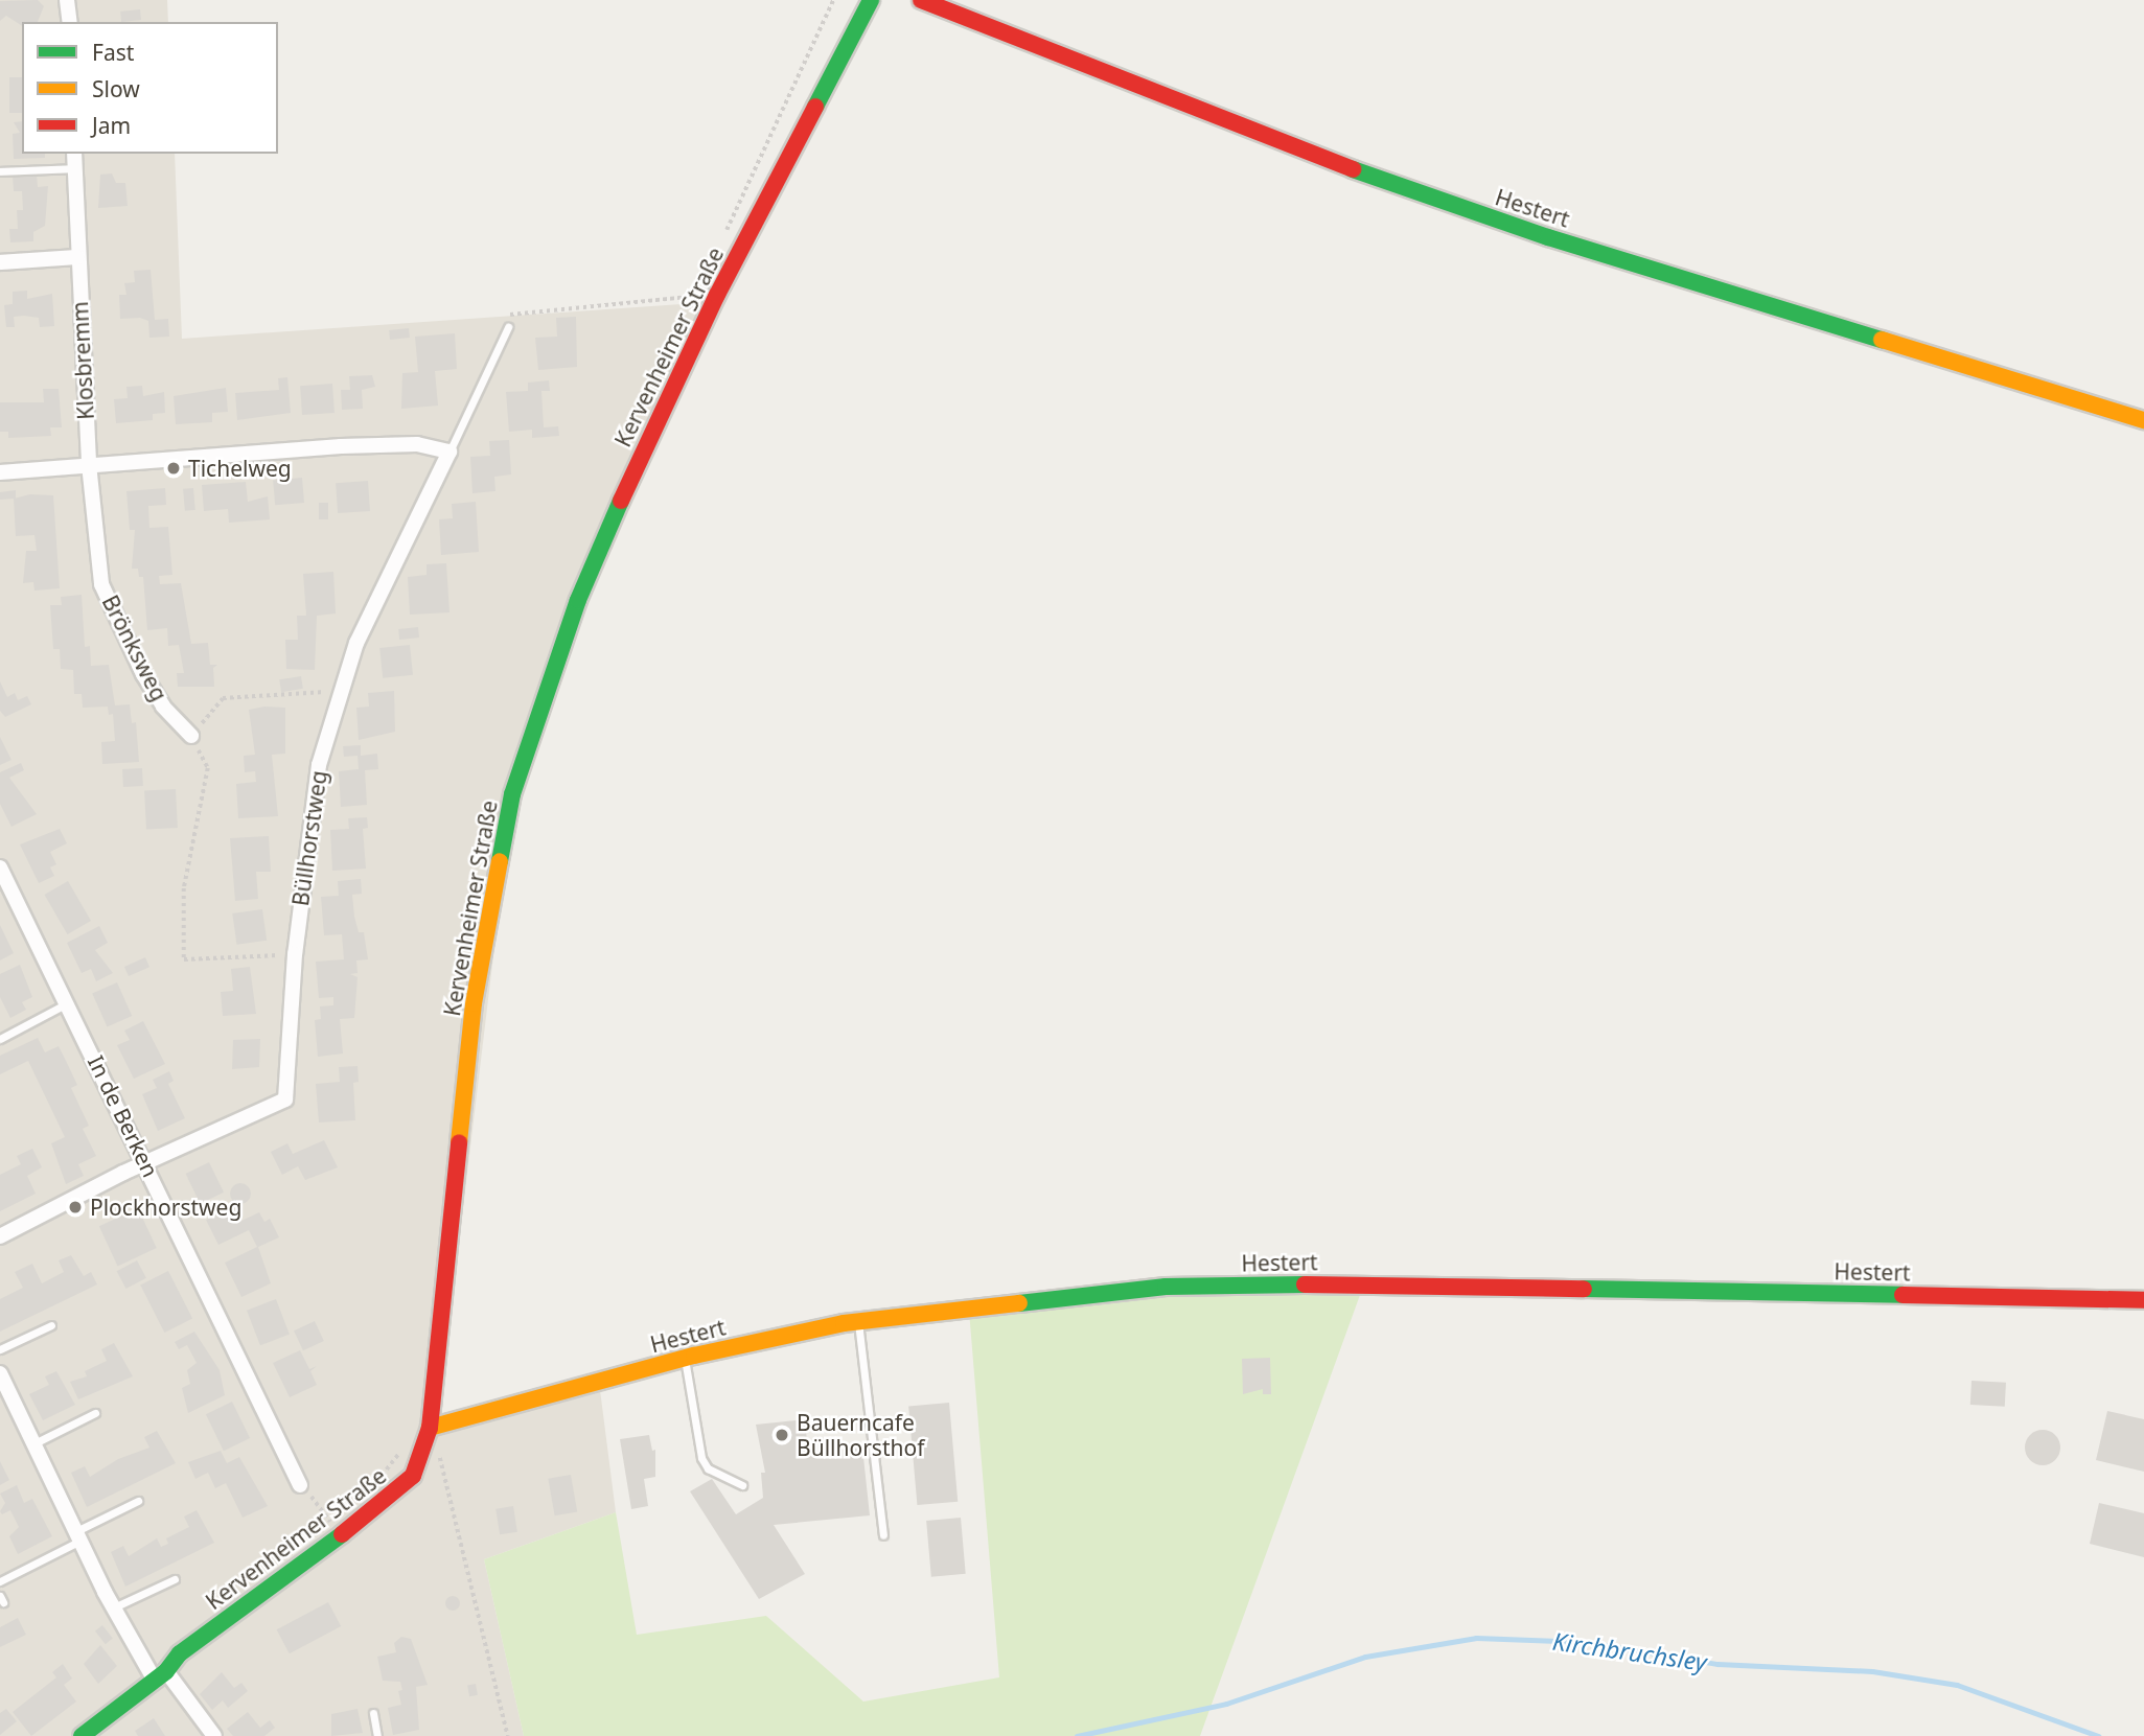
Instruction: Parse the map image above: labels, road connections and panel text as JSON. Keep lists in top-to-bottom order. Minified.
{"streets":{"main road":["Hestert","Kervenheimer Straße"],"street":["Klosbremm","Brönksweg","Büllhorstweg","In de Berken"]},"crossings":[["Hestert","Kervenheimer Straße"],["Klosbremm","Brönksweg"],["Büllhorstweg","In de Berken"]],"water":["Kirchbruchsley"],"places":["Tichelweg","Plockhorstweg","Bauerncafe Büllhorsthof"],"legend":["Fast","Slow","Jam"]}
